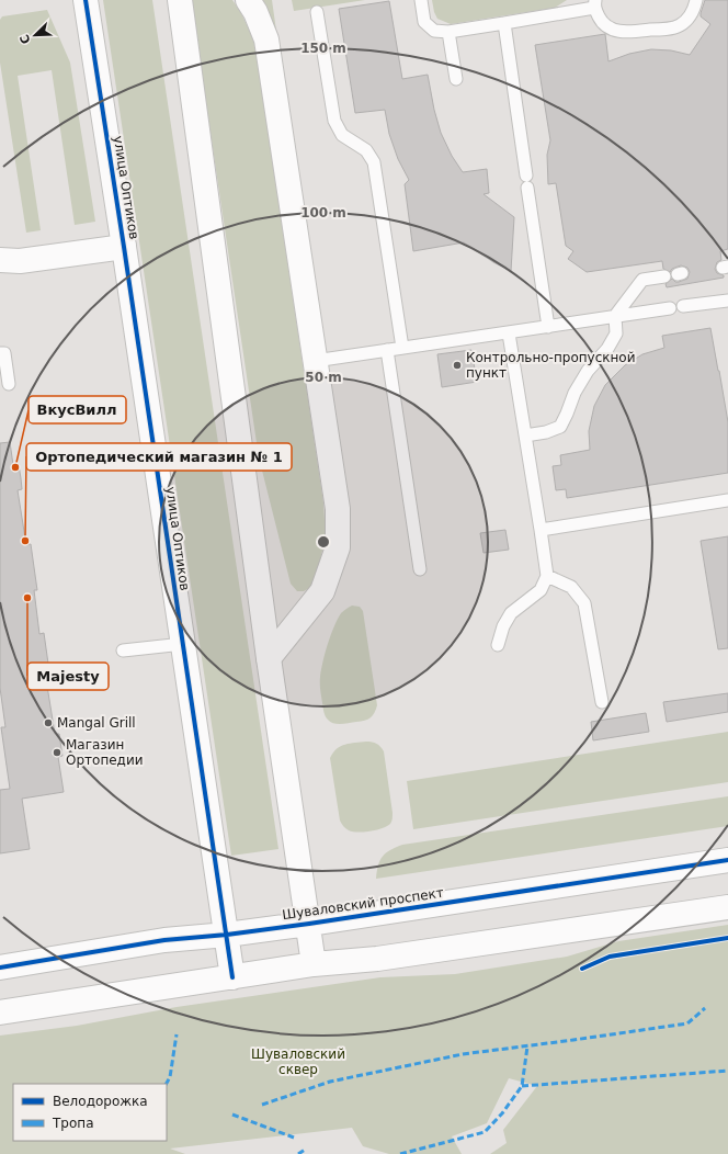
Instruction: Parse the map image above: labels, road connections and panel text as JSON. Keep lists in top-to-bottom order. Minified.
{"streets":{"street":["улица Оптиков","Шуваловский проспект"]},"crossings":[["улица Оптиков","Шуваловский проспект"]],"parks":["Шуваловский сквер"],"places":["Контрольно-пропускной пункт","ВкусВилл","Ортопедический магазин № 1","Majesty","Mangal Grill","Магазин Ортопедии"],"legend":["Велодорожка","Тропа"],"north":"bottom left","rings":["150 m","100 m","50 m"]}
